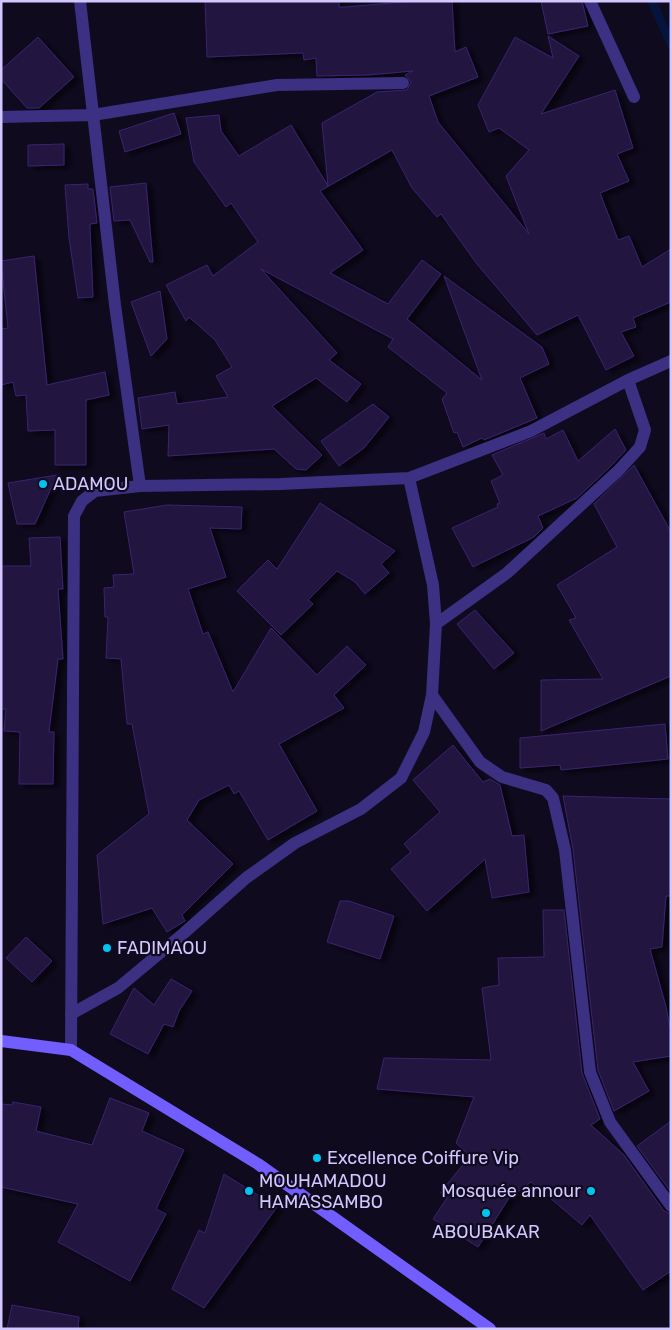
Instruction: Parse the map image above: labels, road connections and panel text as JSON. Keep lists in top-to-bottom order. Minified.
{"places":["ADAMOU","FADIMAOU","Excellence Coiffure Vip","MOUHAMADOU HAMASSAMBO","Mosquée annour","ABOUBAKAR"]}
